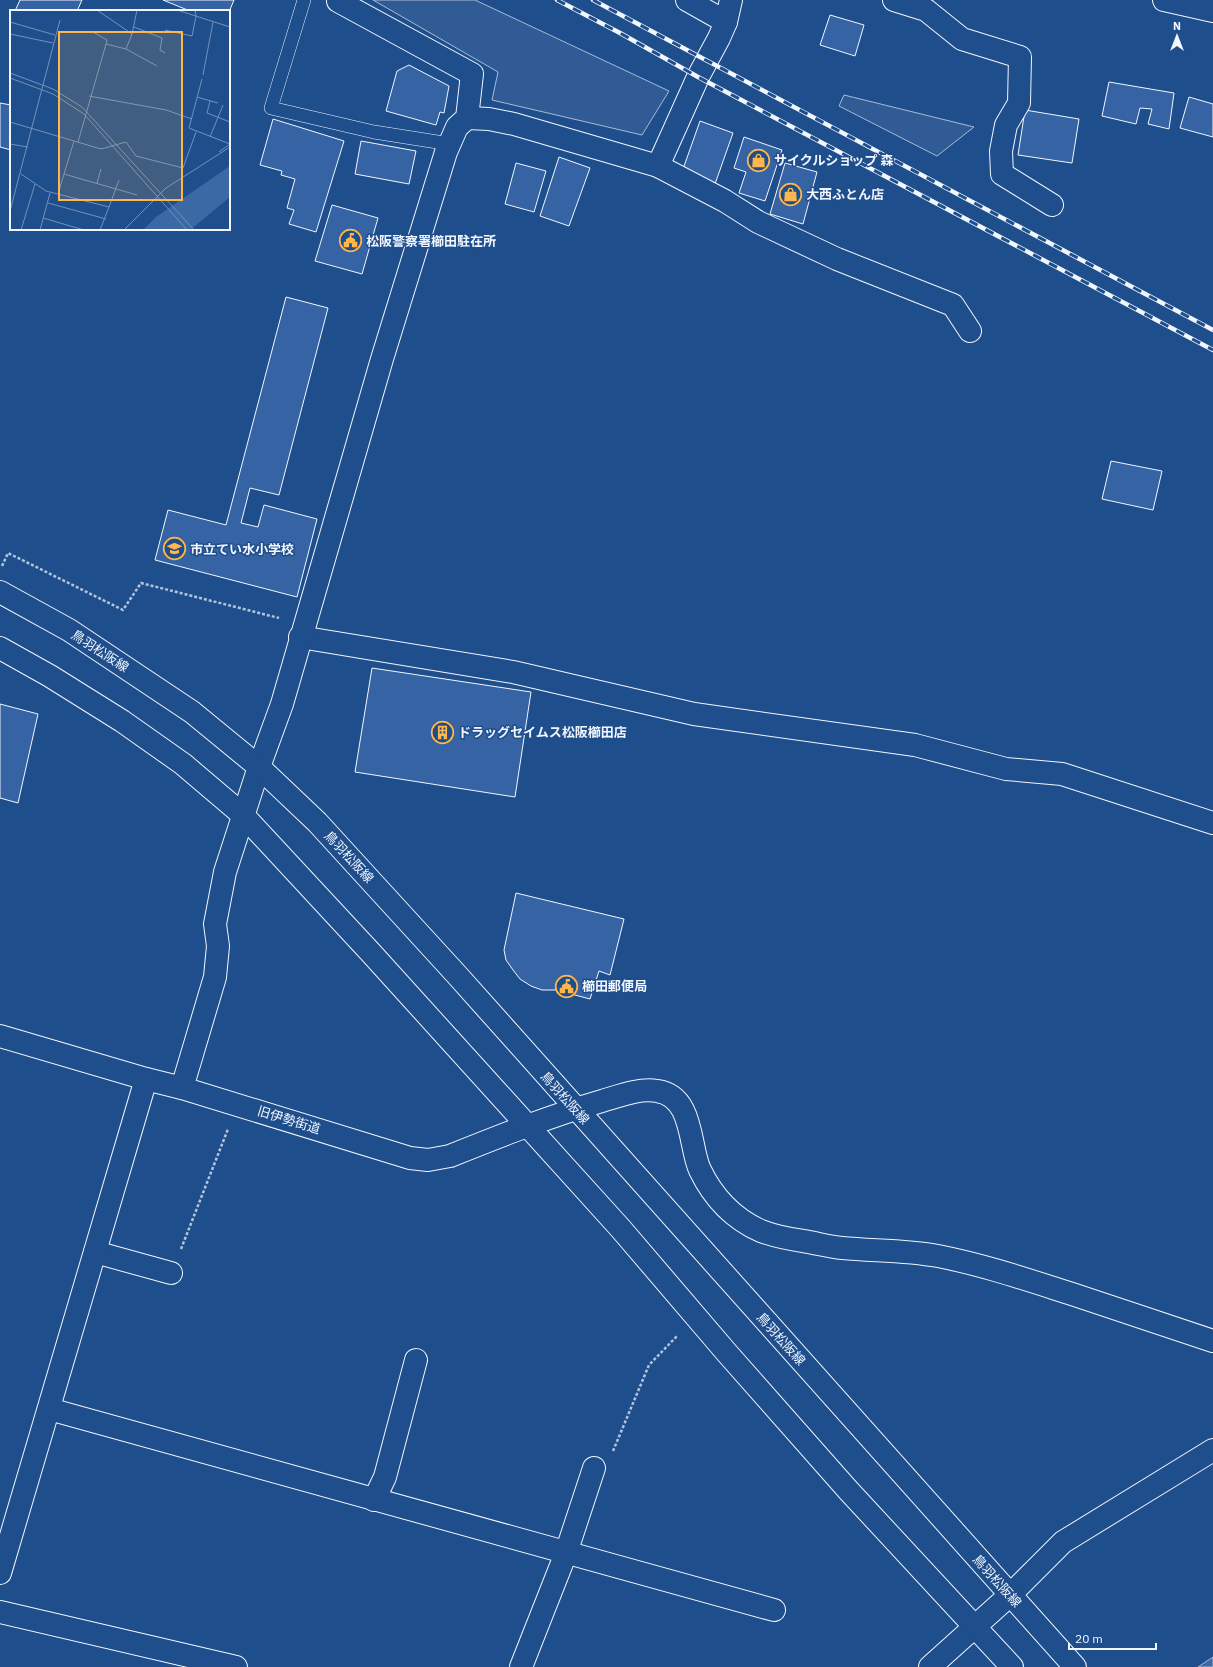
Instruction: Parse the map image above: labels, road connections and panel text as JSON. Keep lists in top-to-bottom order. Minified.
{"streets":{"street":["鳥羽松阪線","旧伊勢街道"]},"crossings":[["鳥羽松阪線","旧伊勢街道"]],"places":{"shop":["サイクルショップ 森","大西ふとん店"],"public building":["松阪警察署櫛田駐在所","櫛田郵便局"],"school or university":["市立てい水小学校"],"building":["ドラッグセイムス松阪櫛田店"]},"scale_bar":"20 m","north":"top"}
